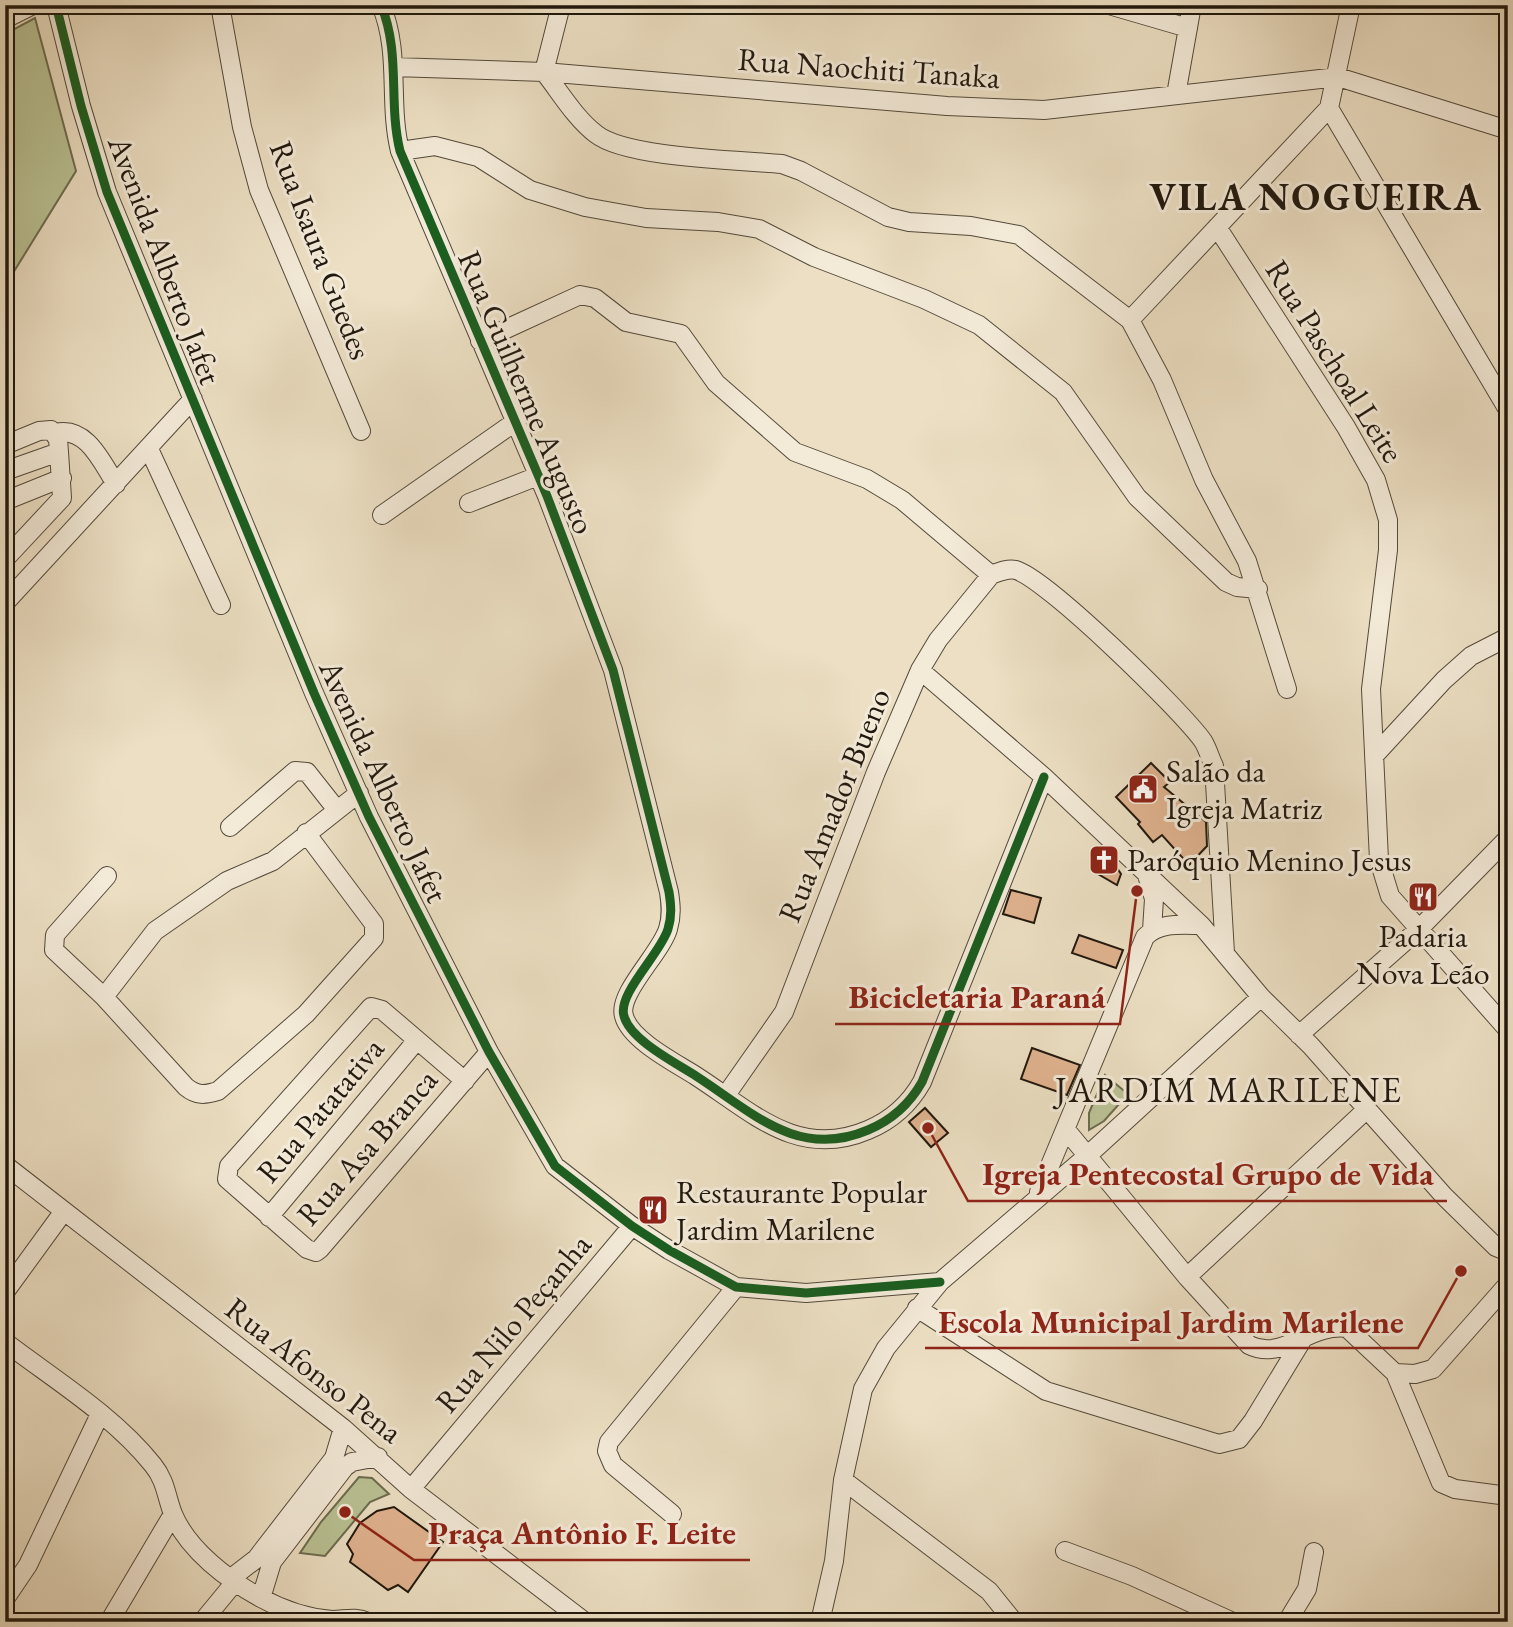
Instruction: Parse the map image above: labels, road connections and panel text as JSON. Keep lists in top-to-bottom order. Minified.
{"streets":{"street":["Rua Naochiti Tanaka","Rua Isaura Guedes","Avenida Alberto Jafet","Rua Paschoal Leite","Rua Guilherme Augusto","Rua Amador Bueno","Rua Patatativa","Rua Asa Branca","Rua Nilo Peçanha","Rua Afonso Pena"]},"crossings":[["Rua Naochiti Tanaka","Rua Guilherme Augusto"],["Avenida Alberto Jafet","Rua Asa Branca"],["Avenida Alberto Jafet","Rua Nilo Peçanha"],["Rua Guilherme Augusto","Rua Amador Bueno"],["Rua Patatativa","Rua Asa Branca"],["Rua Nilo Peçanha","Rua Afonso Pena"]],"districts":["VILA NOGUEIRA","JARDIM MARILENE"],"places":{"public building":["Salão da Igreja Matriz"],"church":["Paróquio Menino Jesus"],"other":["Bicicletaria Paraná","Igreja Pentecostal Grupo de Vida","Escola Municipal Jardim Marilene","Praça Antônio F. Leite"],"restaurant":["Padaria Nova Leão","Restaurante Popular Jardim Marilene"]}}
